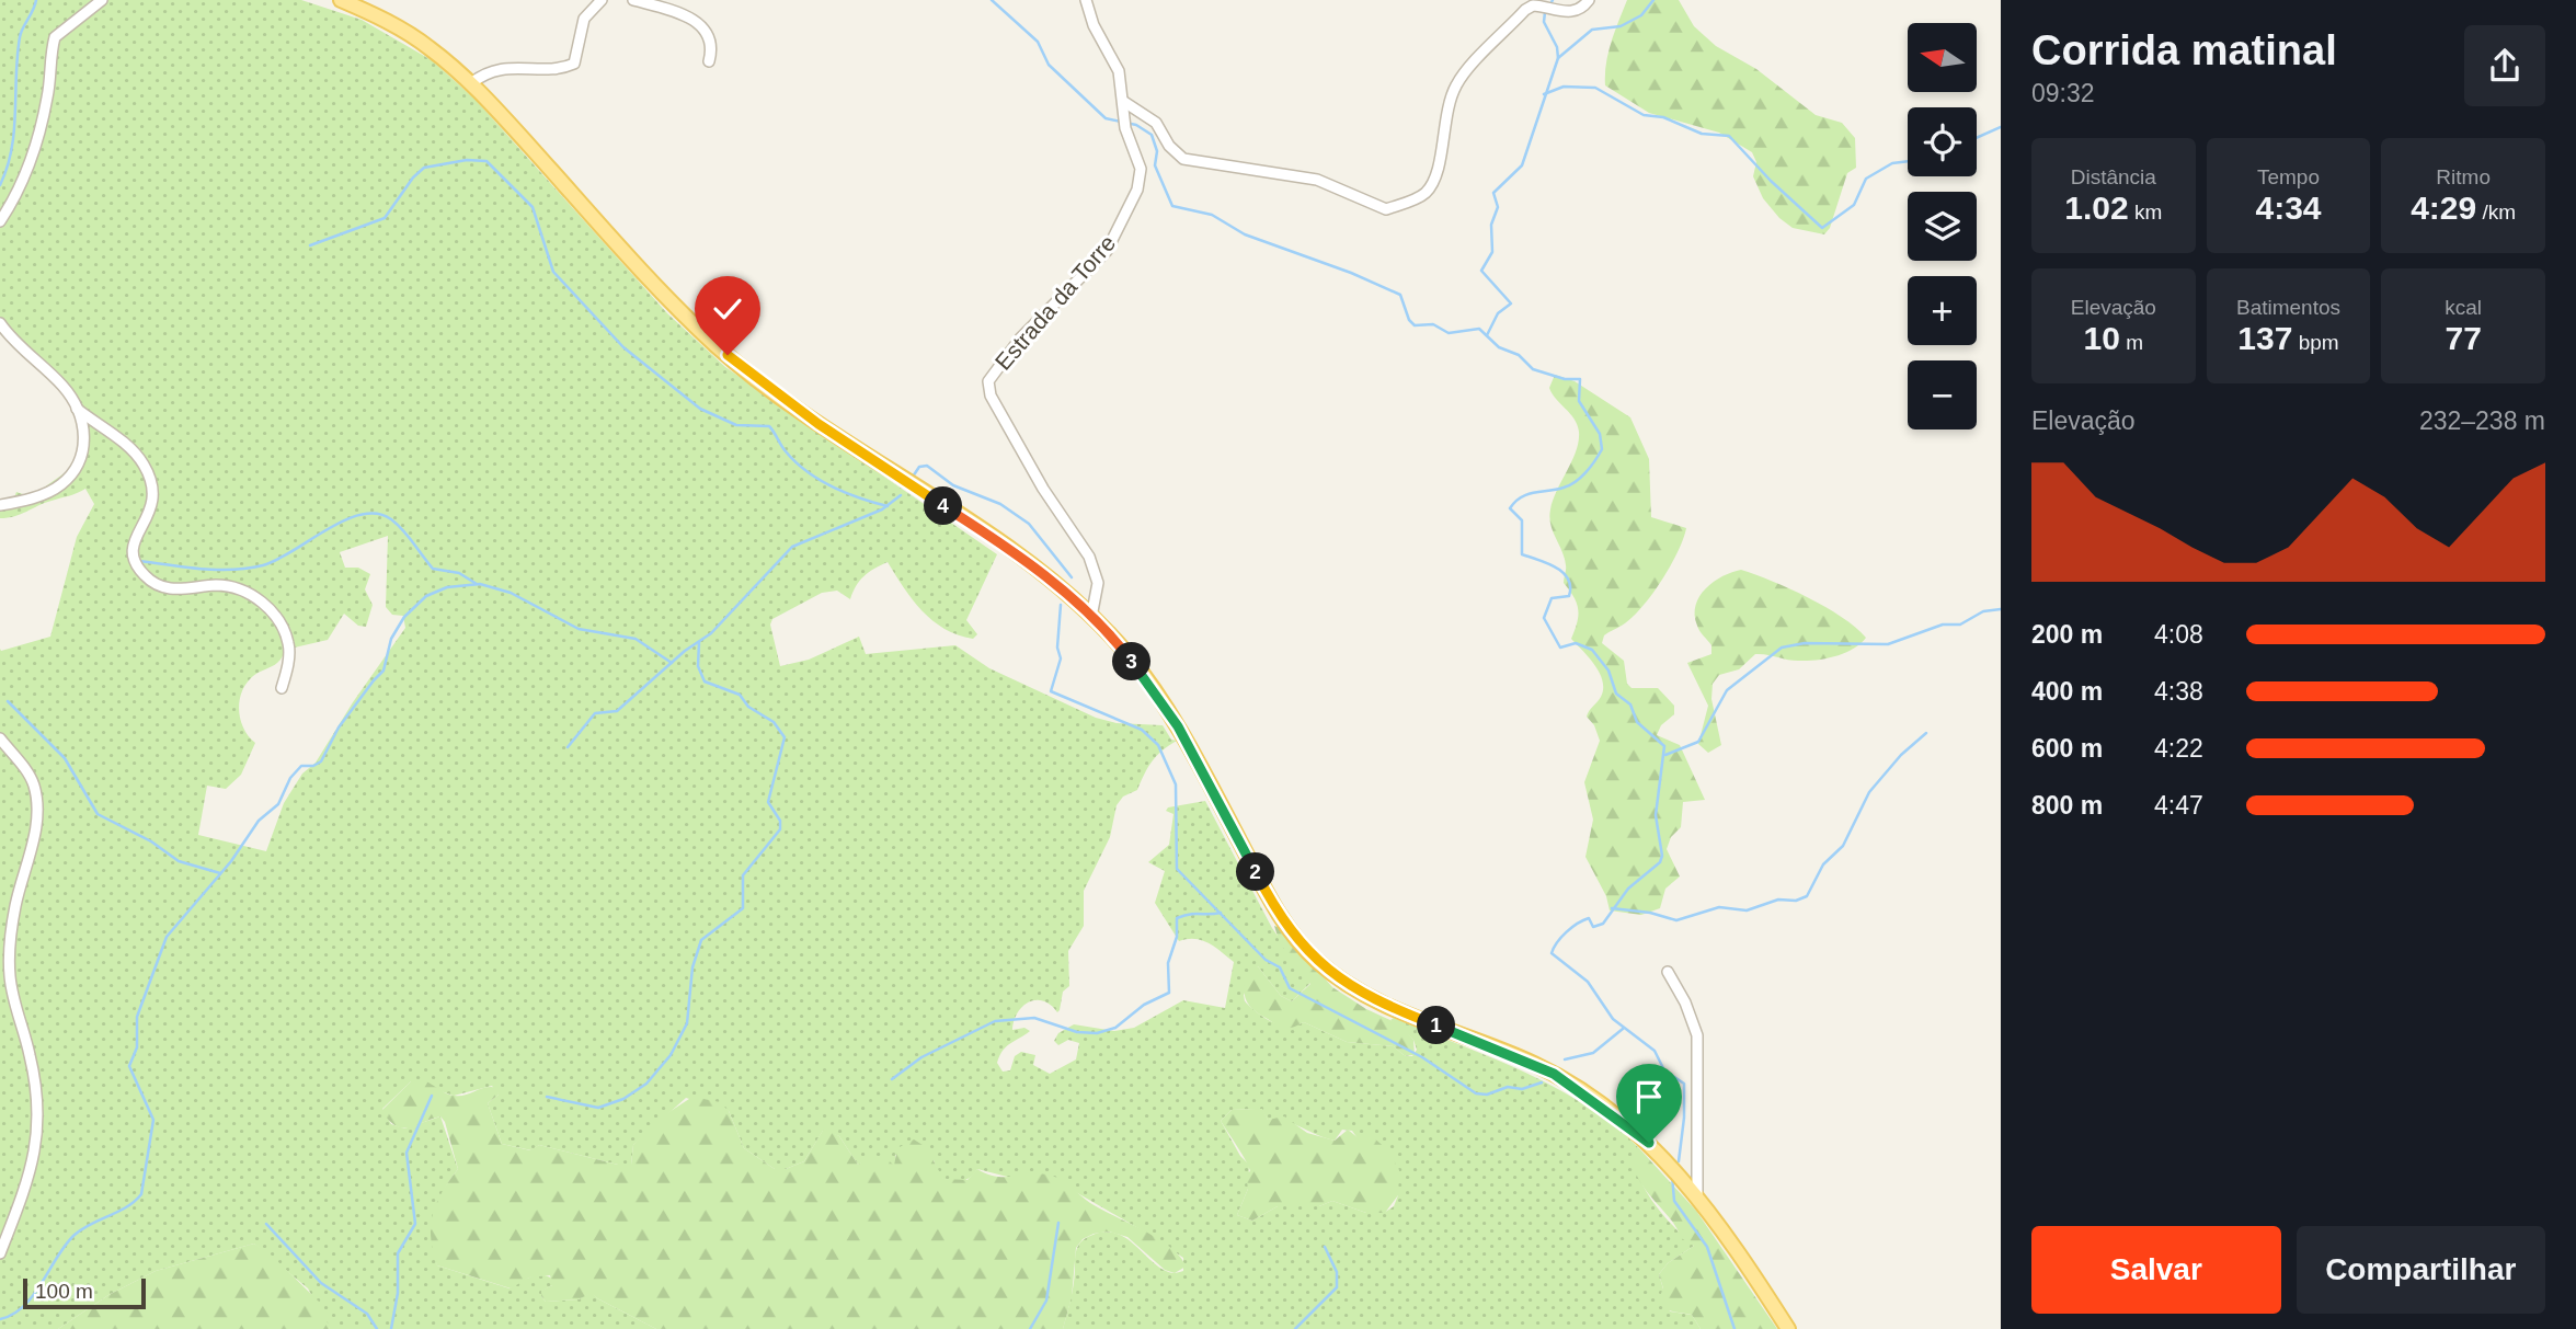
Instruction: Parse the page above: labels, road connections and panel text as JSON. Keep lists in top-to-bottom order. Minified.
{"streets":{"street":["Estrada da Torre"]},"scale_bar":"100 m","north":"left","page":{"heading":["Corrida matinal","09:32"],"map_buttons":["+","−"],"stats":[["Distância","1.02 km"],["Tempo","4:34"],["Ritmo","4:29 /km"],["Elevação","10 m"],["Batimentos","137 bpm"],["kcal","77"]],"chart":["Elevação","232–238 m"],"pins":["4","3","2","1"],"list":[{"name":"200 m","note":"4:08"},{"name":"400 m","note":"4:38"},{"name":"600 m","note":"4:22"},{"name":"800 m","note":"4:47"}],"buttons":["Salvar","Compartilhar"],"scale":"100 m"}}
